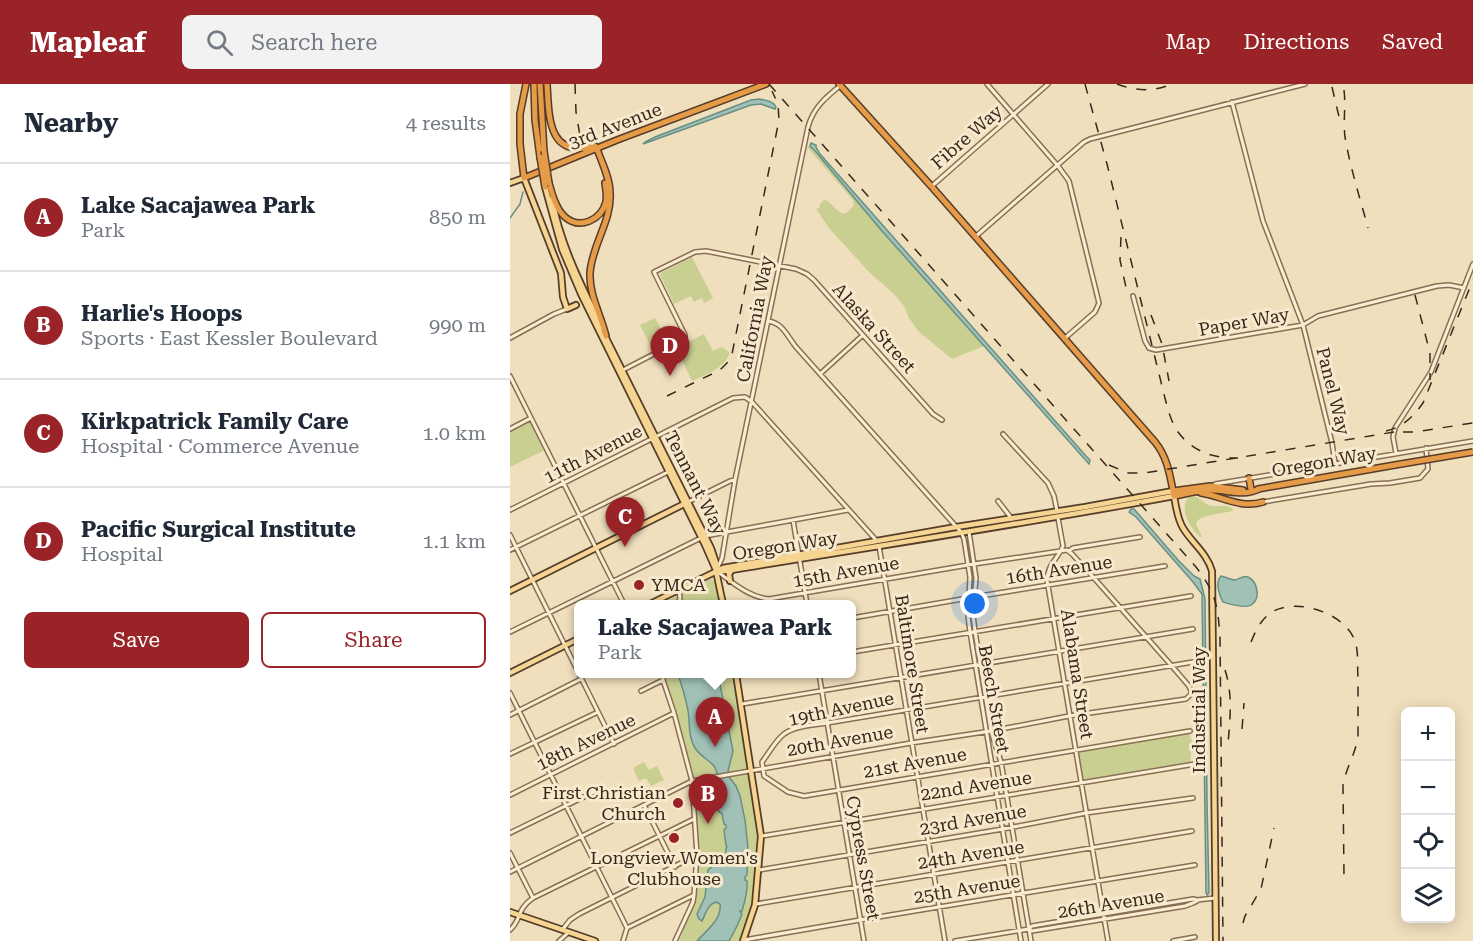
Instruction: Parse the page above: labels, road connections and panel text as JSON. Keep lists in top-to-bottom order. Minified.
{"streets":{"highway":["3rd Avenue","Oregon Way","Tennant Way"],"main road":["Industrial Way"],"street":["Fibre Way","California Way","Paper Way","Alaska Street","Panel Way","11th Avenue","16th Avenue","15th Avenue","Baltimore Street","Alabama Street","Beech Street","19th Avenue","20th Avenue","18th Avenue","21st Avenue","22nd Avenue","23rd Avenue","24th Avenue","Cypress Street","25th Avenue","26th Avenue"]},"crossings":[["California Way","Alaska Street"],["California Way","11th Avenue"],["California Way","Oregon Way"],["California Way","Tennant Way"],["California Way","15th Avenue"],["Paper Way","Panel Way"],["Alaska Street","Tennant Way"],["11th Avenue","Tennant Way"],["Oregon Way","Tennant Way"],["Oregon Way","15th Avenue"],["Oregon Way","Baltimore Street"],["Oregon Way","Beech Street"],["Oregon Way","Industrial Way"],["Tennant Way","15th Avenue"],["16th Avenue","Baltimore Street"],["16th Avenue","Alabama Street"],["16th Avenue","Beech Street"],["15th Avenue","Baltimore Street"],["15th Avenue","Alabama Street"],["15th Avenue","Beech Street"],["Baltimore Street","19th Avenue"],["Baltimore Street","20th Avenue"],["Baltimore Street","21st Avenue"],["Baltimore Street","22nd Avenue"],["Baltimore Street","23rd Avenue"],["Baltimore Street","24th Avenue"],["Baltimore Street","25th Avenue"],["Alabama Street","19th Avenue"],["Alabama Street","20th Avenue"],["Alabama Street","21st Avenue"],["Alabama Street","22nd Avenue"],["Alabama Street","23rd Avenue"],["Alabama Street","24th Avenue"],["Alabama Street","25th Avenue"],["Alabama Street","26th Avenue"],["Beech Street","19th Avenue"],["Beech Street","20th Avenue"],["Beech Street","21st Avenue"],["Beech Street","22nd Avenue"],["Beech Street","23rd Avenue"],["Beech Street","24th Avenue"],["Beech Street","25th Avenue"],["Beech Street","26th Avenue"],["19th Avenue","20th Avenue"],["19th Avenue","21st Avenue"],["19th Avenue","Cypress Street"],["Industrial Way","26th Avenue"],["20th Avenue","21st Avenue"],["20th Avenue","Cypress Street"],["21st Avenue","Cypress Street"],["22nd Avenue","Cypress Street"],["23rd Avenue","Cypress Street"],["24th Avenue","Cypress Street"],["Cypress Street","25th Avenue"]],"places":["YMCA","First Christian Church","Longview Women's Clubhouse"],"page":{"header":"Mapleaf","search":"Search here","nav":["Map","Directions","Saved"],"heading":["Nearby","4 results"],"list":[{"mark":"A","name":"Lake Sacajawea Park","note":"Park","value":"850 m"},{"mark":"B","name":"Harlie's Hoops","note":"Sports · East Kessler Boulevard","value":"990 m"},{"mark":"C","name":"Kirkpatrick Family Care","note":"Hospital · Commerce Avenue","value":"1.0 km"},{"mark":"D","name":"Pacific Surgical Institute","note":"Hospital","value":"1.1 km"}],"pins":["D","C","A","B"],"buttons":["Save","Share"],"popup":["Lake Sacajawea Park","Park"],"map_buttons":["+","−"]}}
